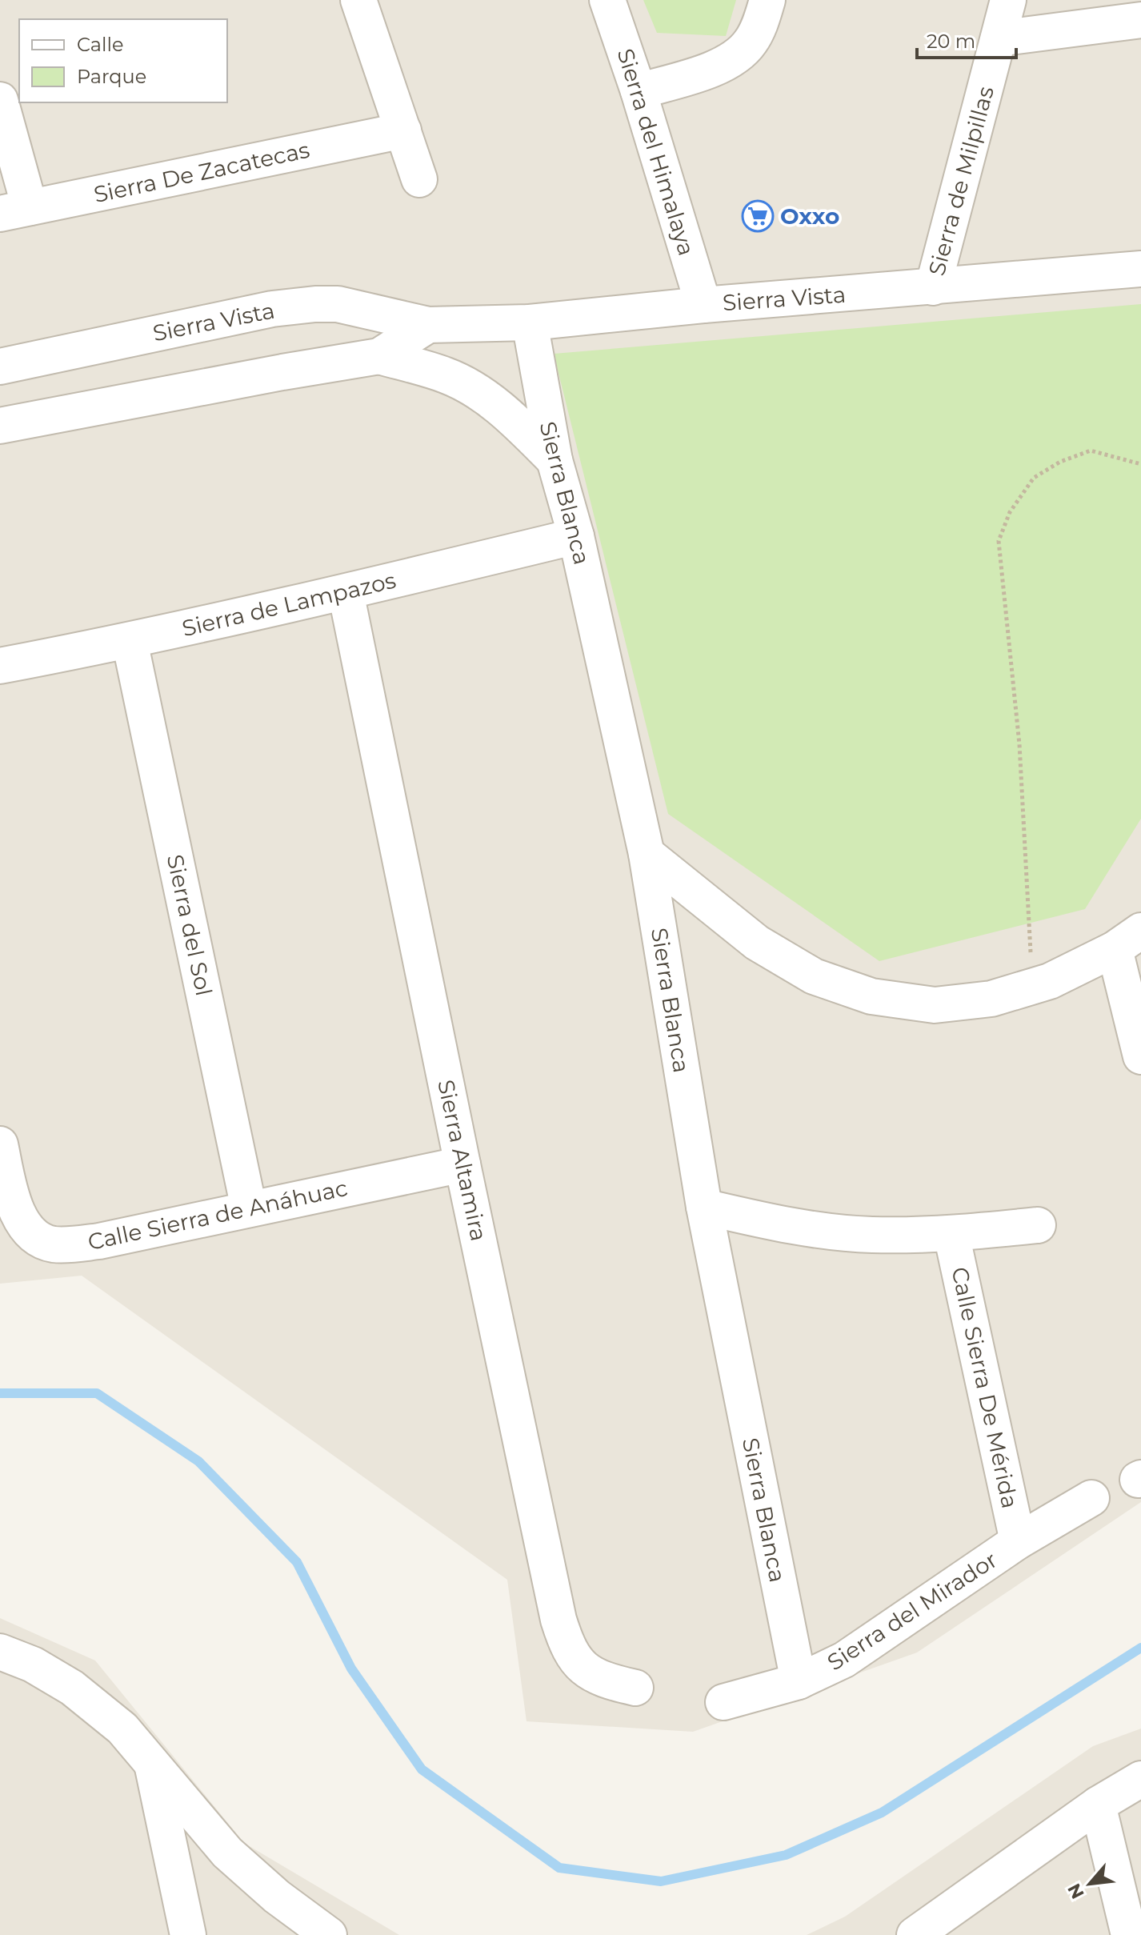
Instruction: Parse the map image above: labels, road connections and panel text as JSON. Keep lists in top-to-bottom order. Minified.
{"streets":{"street":["Sierra del Himalaya","Sierra De Zacatecas","Sierra de Milpillas","Sierra Vista","Sierra Blanca","Sierra de Lampazos","Sierra del Sol","Sierra Altamira","Calle Sierra de Anáhuac","Calle Sierra De Mérida","Sierra del Mirador"]},"crossings":[["Sierra del Himalaya","Sierra Vista"],["Sierra de Milpillas","Sierra Vista"],["Sierra Vista","Sierra Blanca"],["Sierra Blanca","Sierra de Lampazos"],["Sierra Blanca","Sierra del Mirador"],["Sierra de Lampazos","Sierra del Sol"],["Sierra de Lampazos","Sierra Altamira"],["Sierra del Sol","Calle Sierra de Anáhuac"],["Sierra Altamira","Calle Sierra de Anáhuac"],["Calle Sierra De Mérida","Sierra del Mirador"]],"places":{"supermarket":["Oxxo"]},"legend":["Calle","Parque"],"scale_bar":"20 m","north":"bottom left"}
